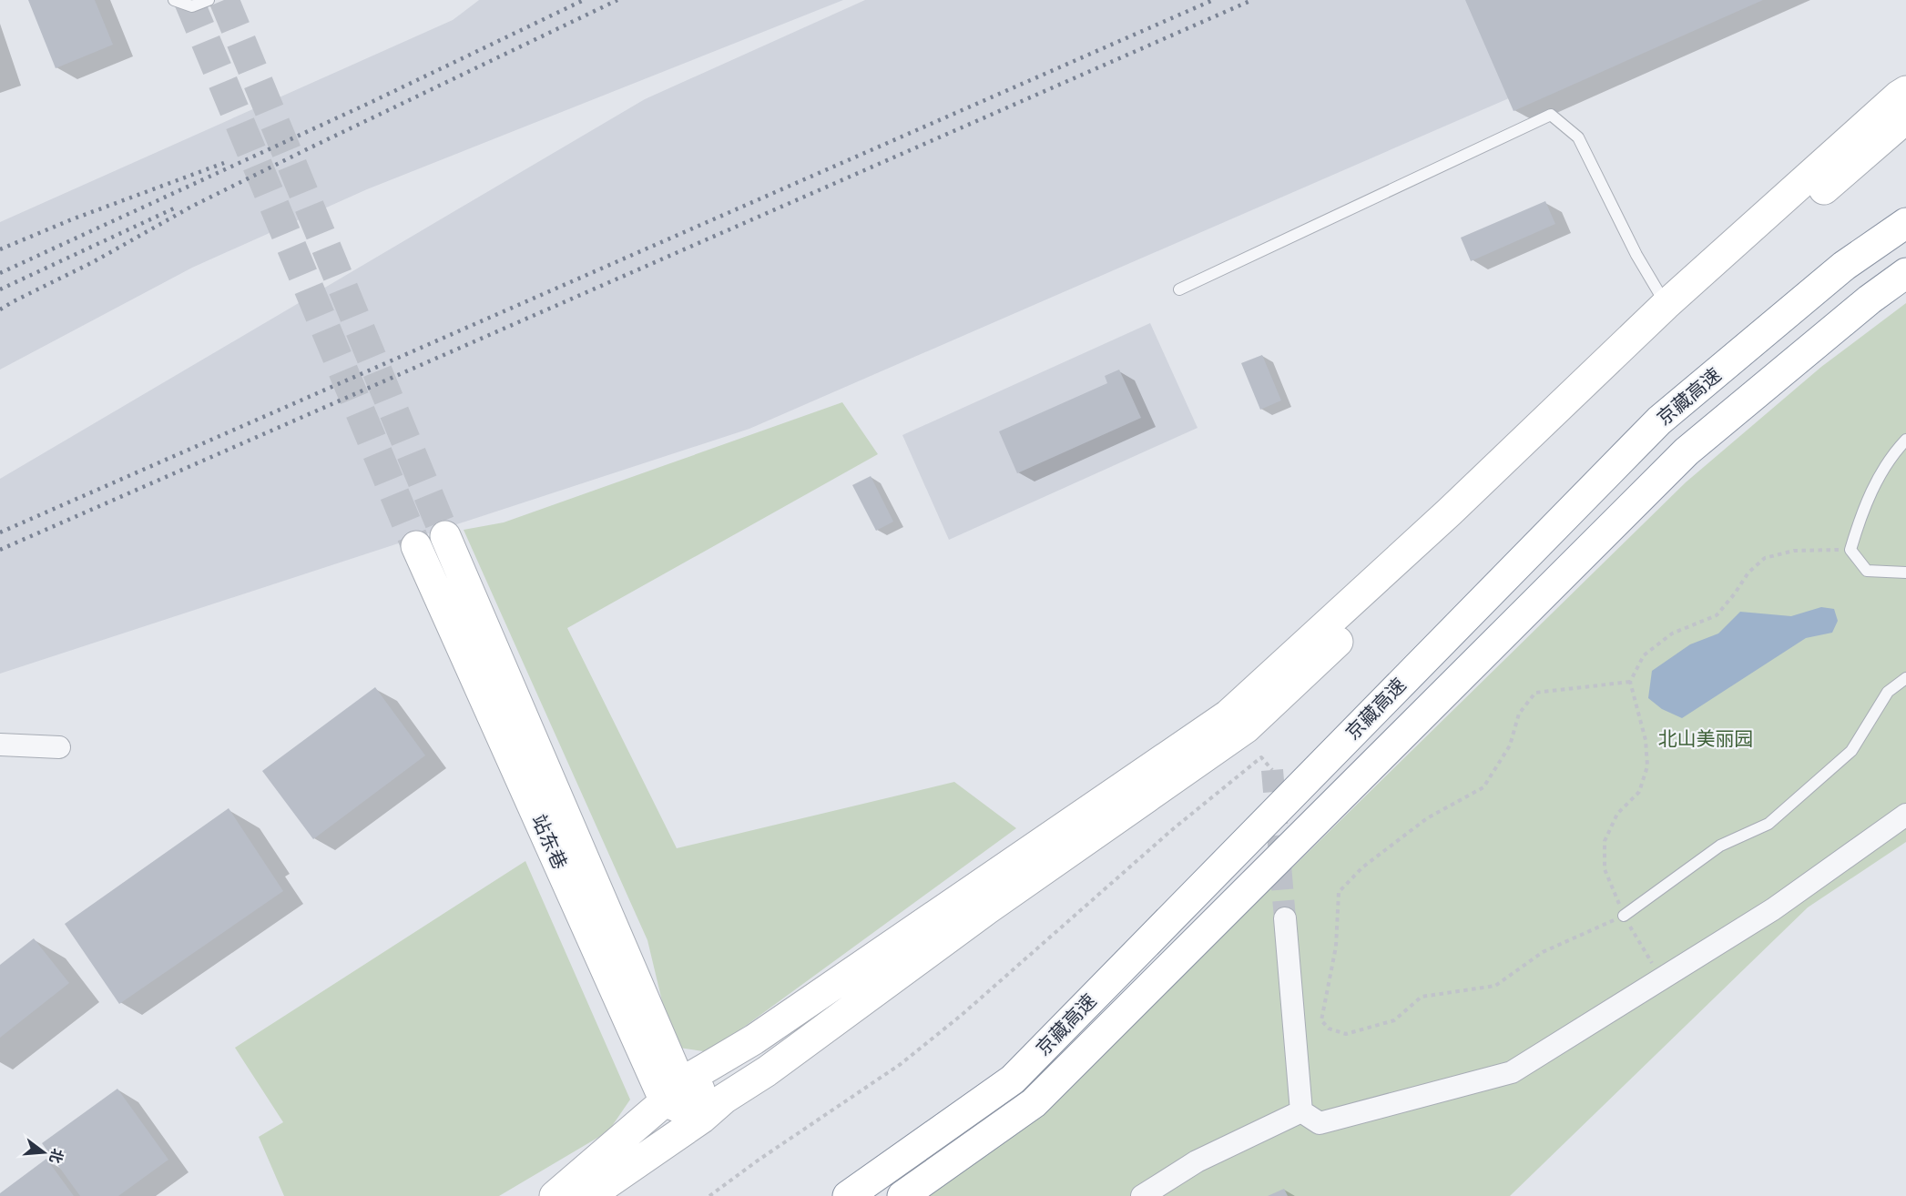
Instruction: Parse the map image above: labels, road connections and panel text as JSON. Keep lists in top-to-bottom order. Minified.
{"streets":{"main road":["京藏高速","站东巷"]},"parks":["北山美丽园"],"north":"right"}
